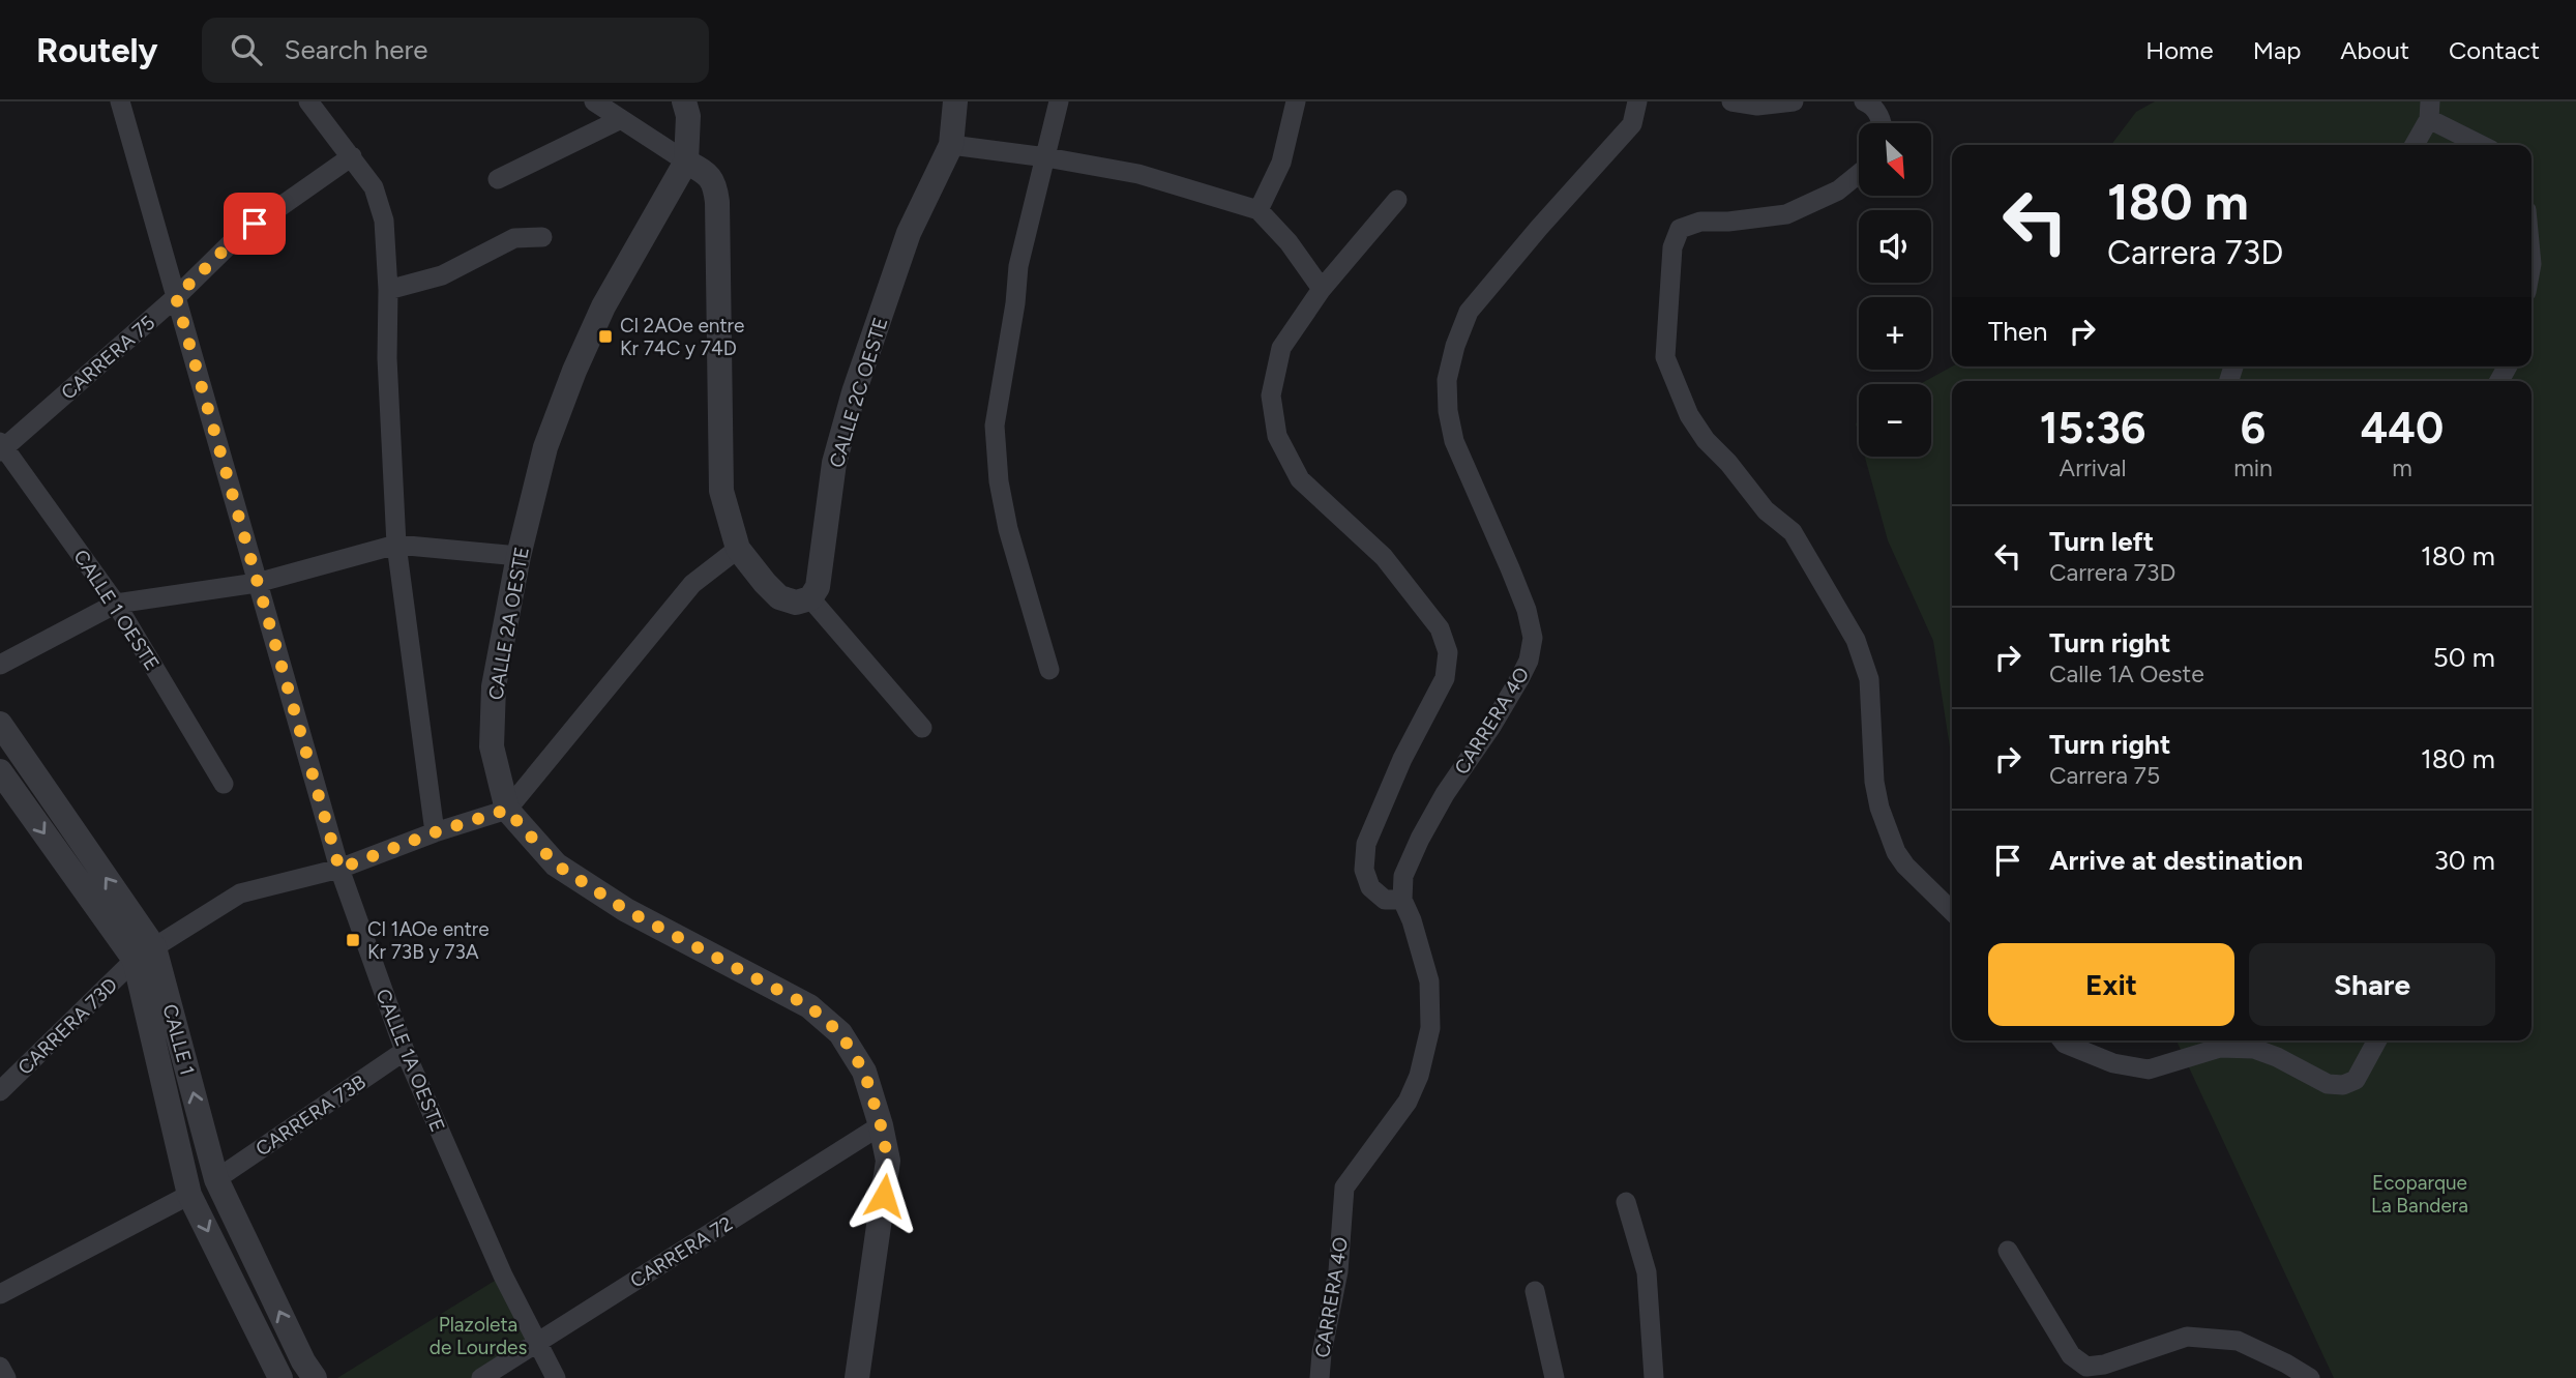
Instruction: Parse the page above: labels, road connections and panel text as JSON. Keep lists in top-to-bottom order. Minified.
{"streets":{"street":["CARRERA 75","CALLE 2C OESTE","CALLE 1 OESTE","CALLE 2A OESTE","CARRERA 4O","CARRERA 73D","CALLE 1","CALLE 1A OESTE","CARRERA 73B","CARRERA 72"]},"crossings":[["CARRERA 75","CALLE 1 OESTE"],["CARRERA 75","CALLE 1A OESTE"],["CALLE 2A OESTE","CARRERA 73D"],["CALLE 2A OESTE","CARRERA 72"],["CARRERA 73D","CALLE 1"],["CARRERA 73D","CALLE 1A OESTE"],["CALLE 1","CARRERA 73B"],["CALLE 1A OESTE","CARRERA 73B"],["CALLE 1A OESTE","CARRERA 72"]],"parks":["Ecoparque La Bandera","Plazoleta de Lourdes"],"places":{"transit":["Cl 2AOe entre Kr 74C y 74D","Cl 1AOe entre Kr 73B y 73A"]},"north":"bottom right","page":{"header":"Routely","search":"Search here","nav":["Home","Map","About","Contact"],"map_buttons":["+","−"],"turn":["180 m","Carrera 73D"],"then":"Then","eta":["15:36","Arrival","6","min","440","m"],"list":[{"name":"Turn left","note":"Carrera 73D","value":"180 m"},{"name":"Turn right","note":"Calle 1A Oeste","value":"50 m"},{"name":"Turn right","note":"Carrera 75","value":"180 m"},{"name":"Arrive at destination","value":"30 m"}],"buttons":["Exit","Share"]}}
